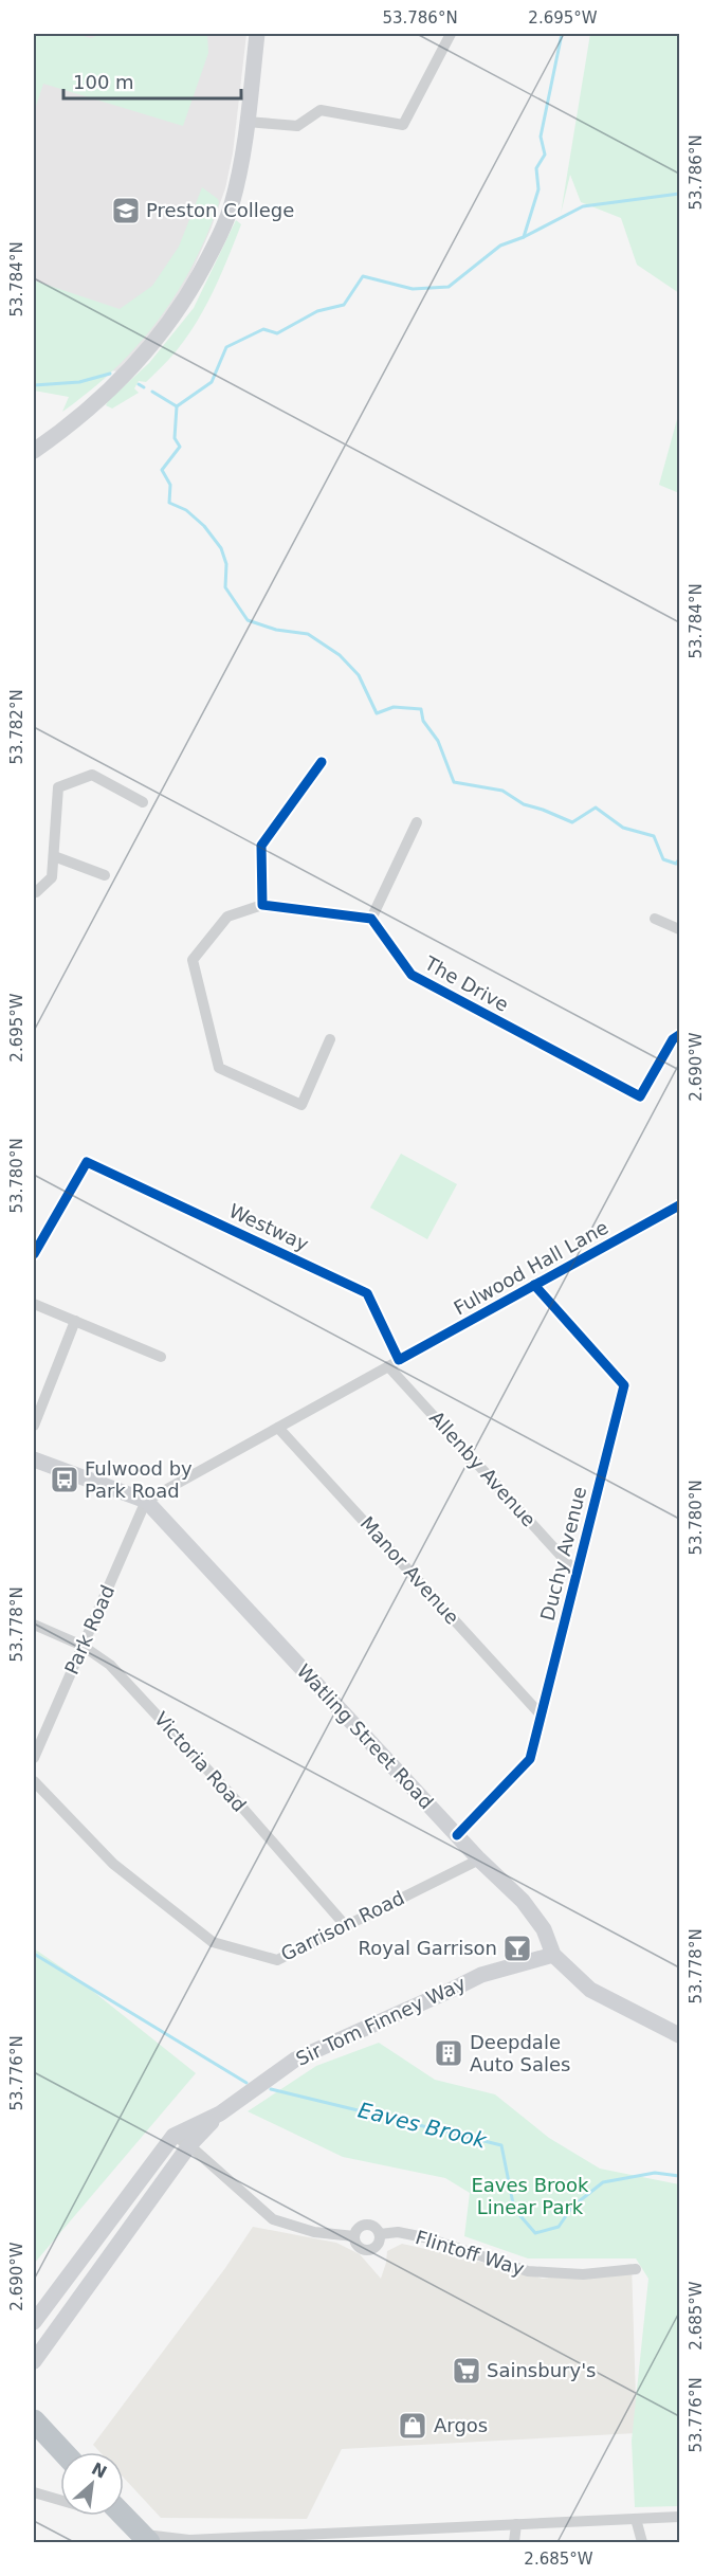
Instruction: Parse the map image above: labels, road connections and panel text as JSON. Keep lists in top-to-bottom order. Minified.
{"streets":{"main road":["Watling Street Road","Sir Tom Finney Way"],"street":["The Drive","Westway","Fulwood Hall Lane","Allenby Avenue","Duchy Avenue","Manor Avenue","Park Road","Victoria Road","Garrison Road","Flintoff Way"]},"crossings":[["Westway","Fulwood Hall Lane"],["Westway","Allenby Avenue"],["Fulwood Hall Lane","Allenby Avenue"],["Fulwood Hall Lane","Duchy Avenue"],["Fulwood Hall Lane","Manor Avenue"],["Fulwood Hall Lane","Park Road"],["Fulwood Hall Lane","Watling Street Road"],["Allenby Avenue","Duchy Avenue"],["Duchy Avenue","Manor Avenue"],["Duchy Avenue","Watling Street Road"],["Park Road","Watling Street Road"],["Park Road","Victoria Road"],["Watling Street Road","Garrison Road"],["Watling Street Road","Sir Tom Finney Way"],["Victoria Road","Garrison Road"],["Sir Tom Finney Way","Flintoff Way"]],"water":["Eaves Brook"],"parks":["Eaves Brook Linear Park"],"places":{"school or university":["Preston College"],"bus stop":["Fulwood by Park Road"],"bar":["Royal Garrison"],"building":["Deepdale Auto Sales"],"supermarket":["Sainsbury's"],"shop":["Argos"]},"scale_bar":"100 m","north":"top right","coordinates":["53.786°N","2.695°W","53.784°N","53.782°N","2.690°W","53.780°N","53.778°N","53.776°N","2.685°W"]}
